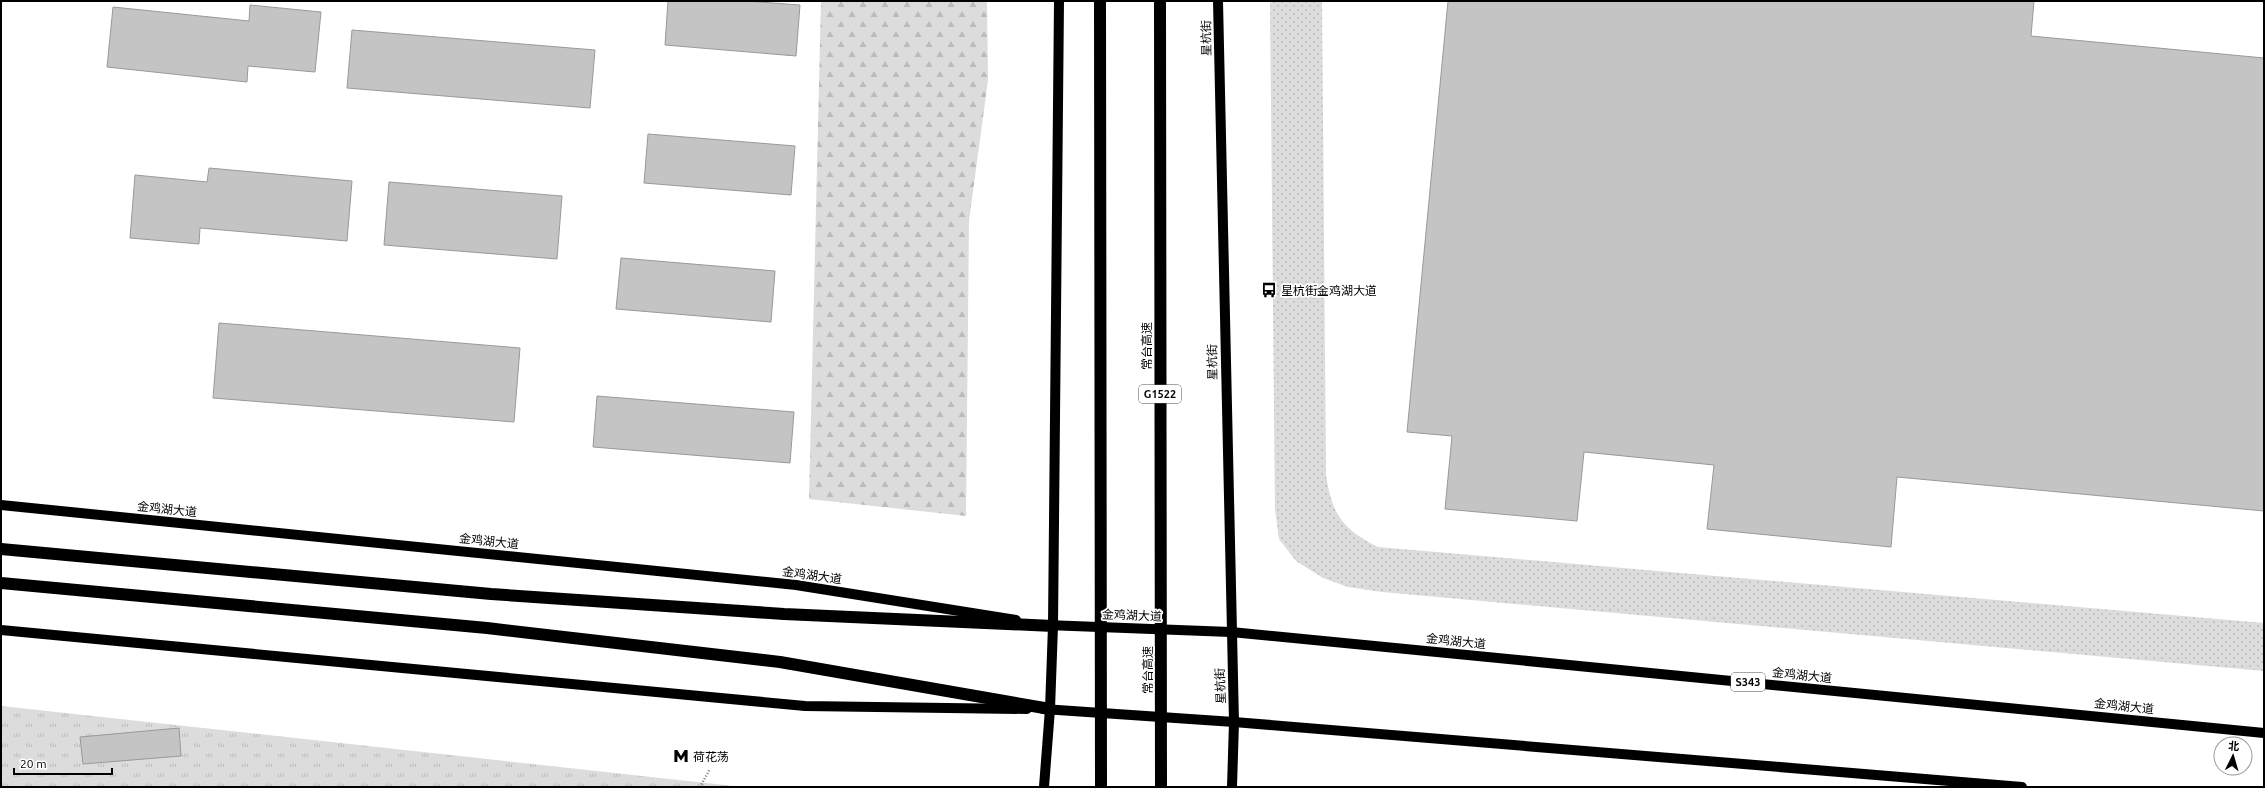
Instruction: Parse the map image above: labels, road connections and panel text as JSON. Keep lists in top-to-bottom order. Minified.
{"streets":{"highway":["常台高速","G1522"],"main road":["星杭街","金鸡湖大道","S343"]},"crossings":[["星杭街","金鸡湖大道"]],"places":{"bus stop":["星杭街金鸡湖大道"],"metro station":["荷花荡"]},"scale_bar":"20 m","north":"top"}
